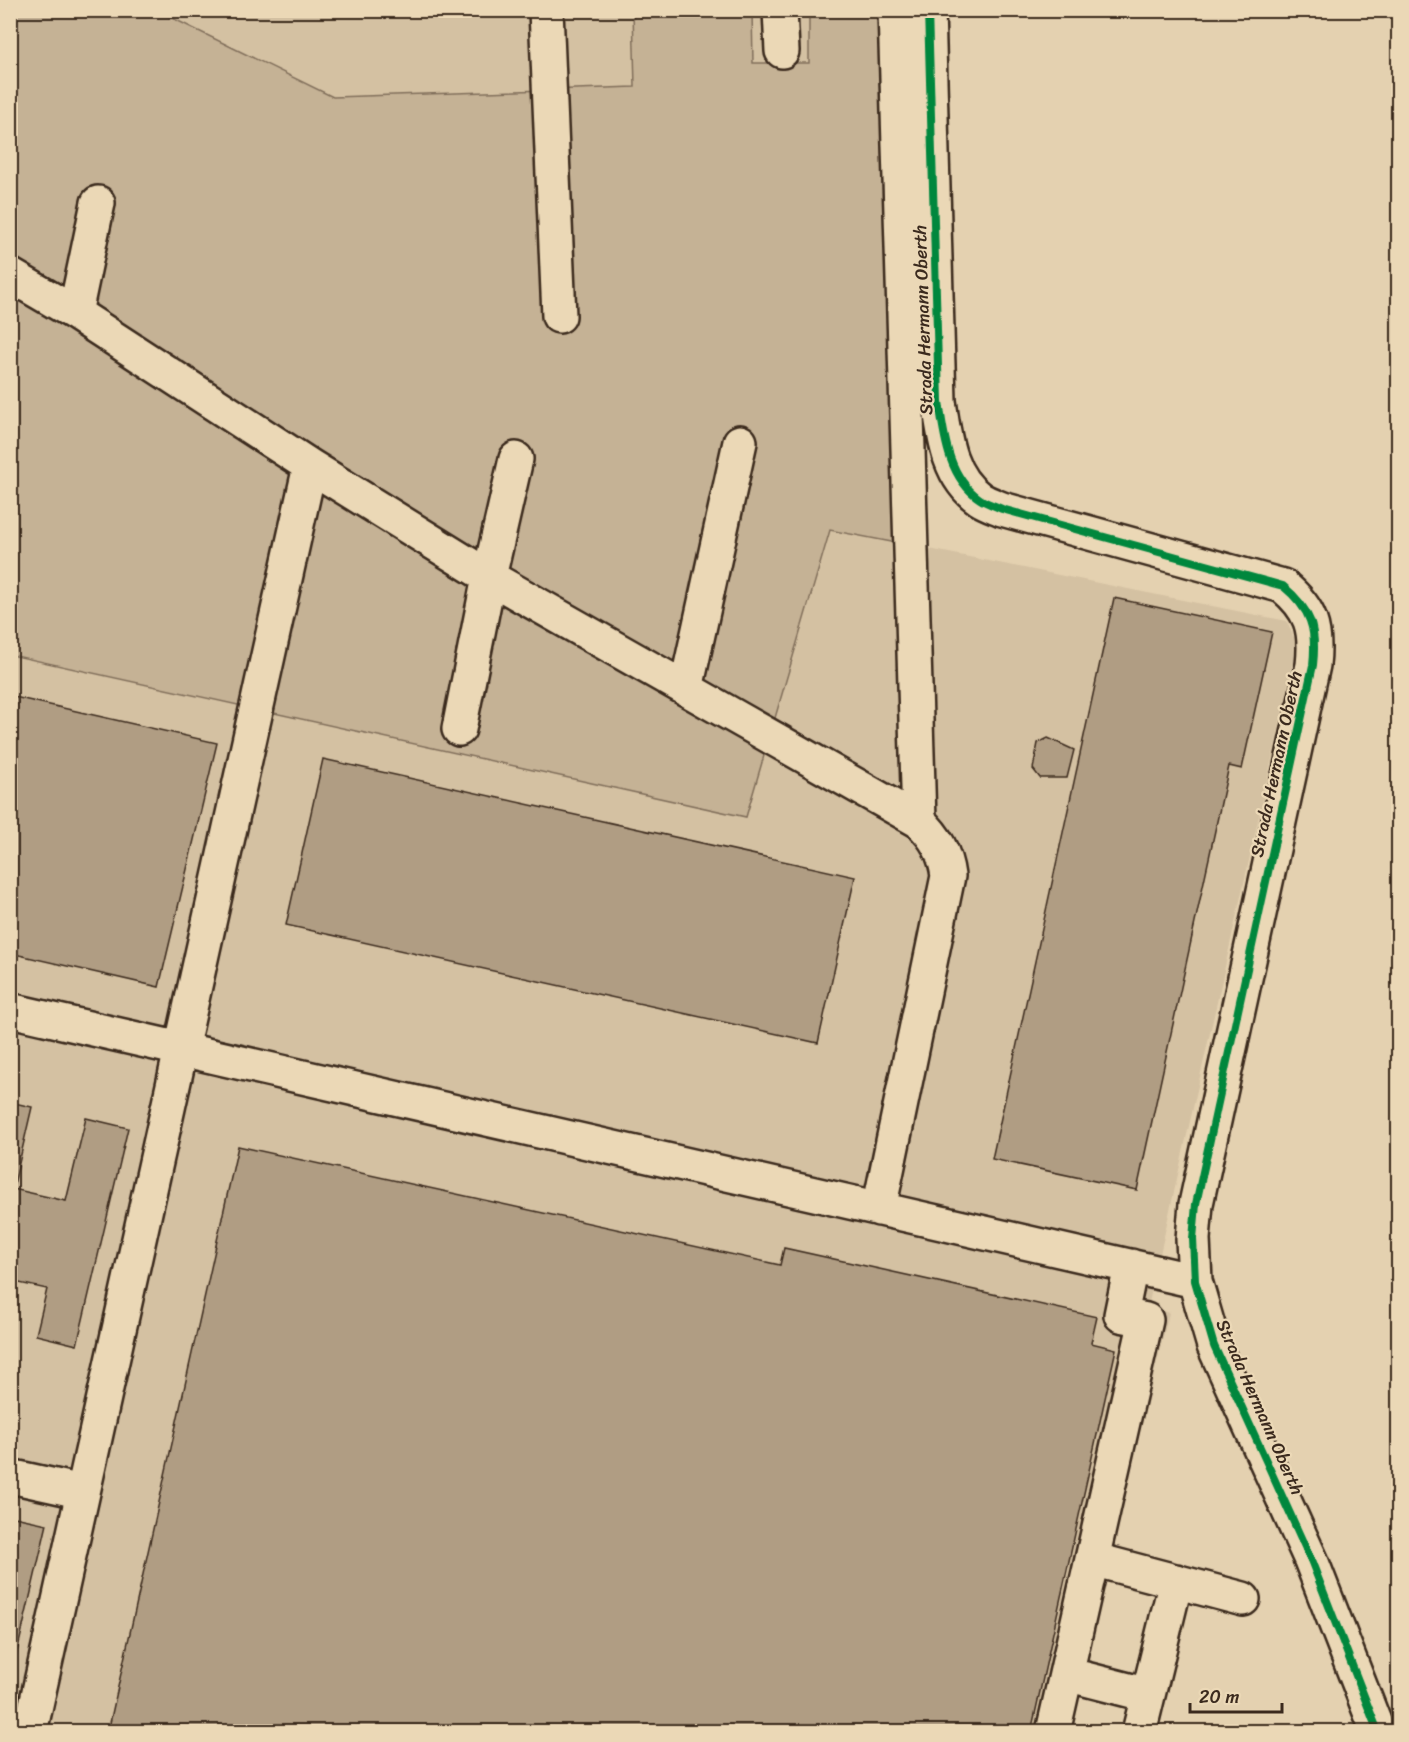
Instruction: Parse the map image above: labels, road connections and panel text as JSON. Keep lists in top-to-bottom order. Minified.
{"streets":{"street":["Strada Hermann Oberth"]},"scale_bar":"20 m"}
